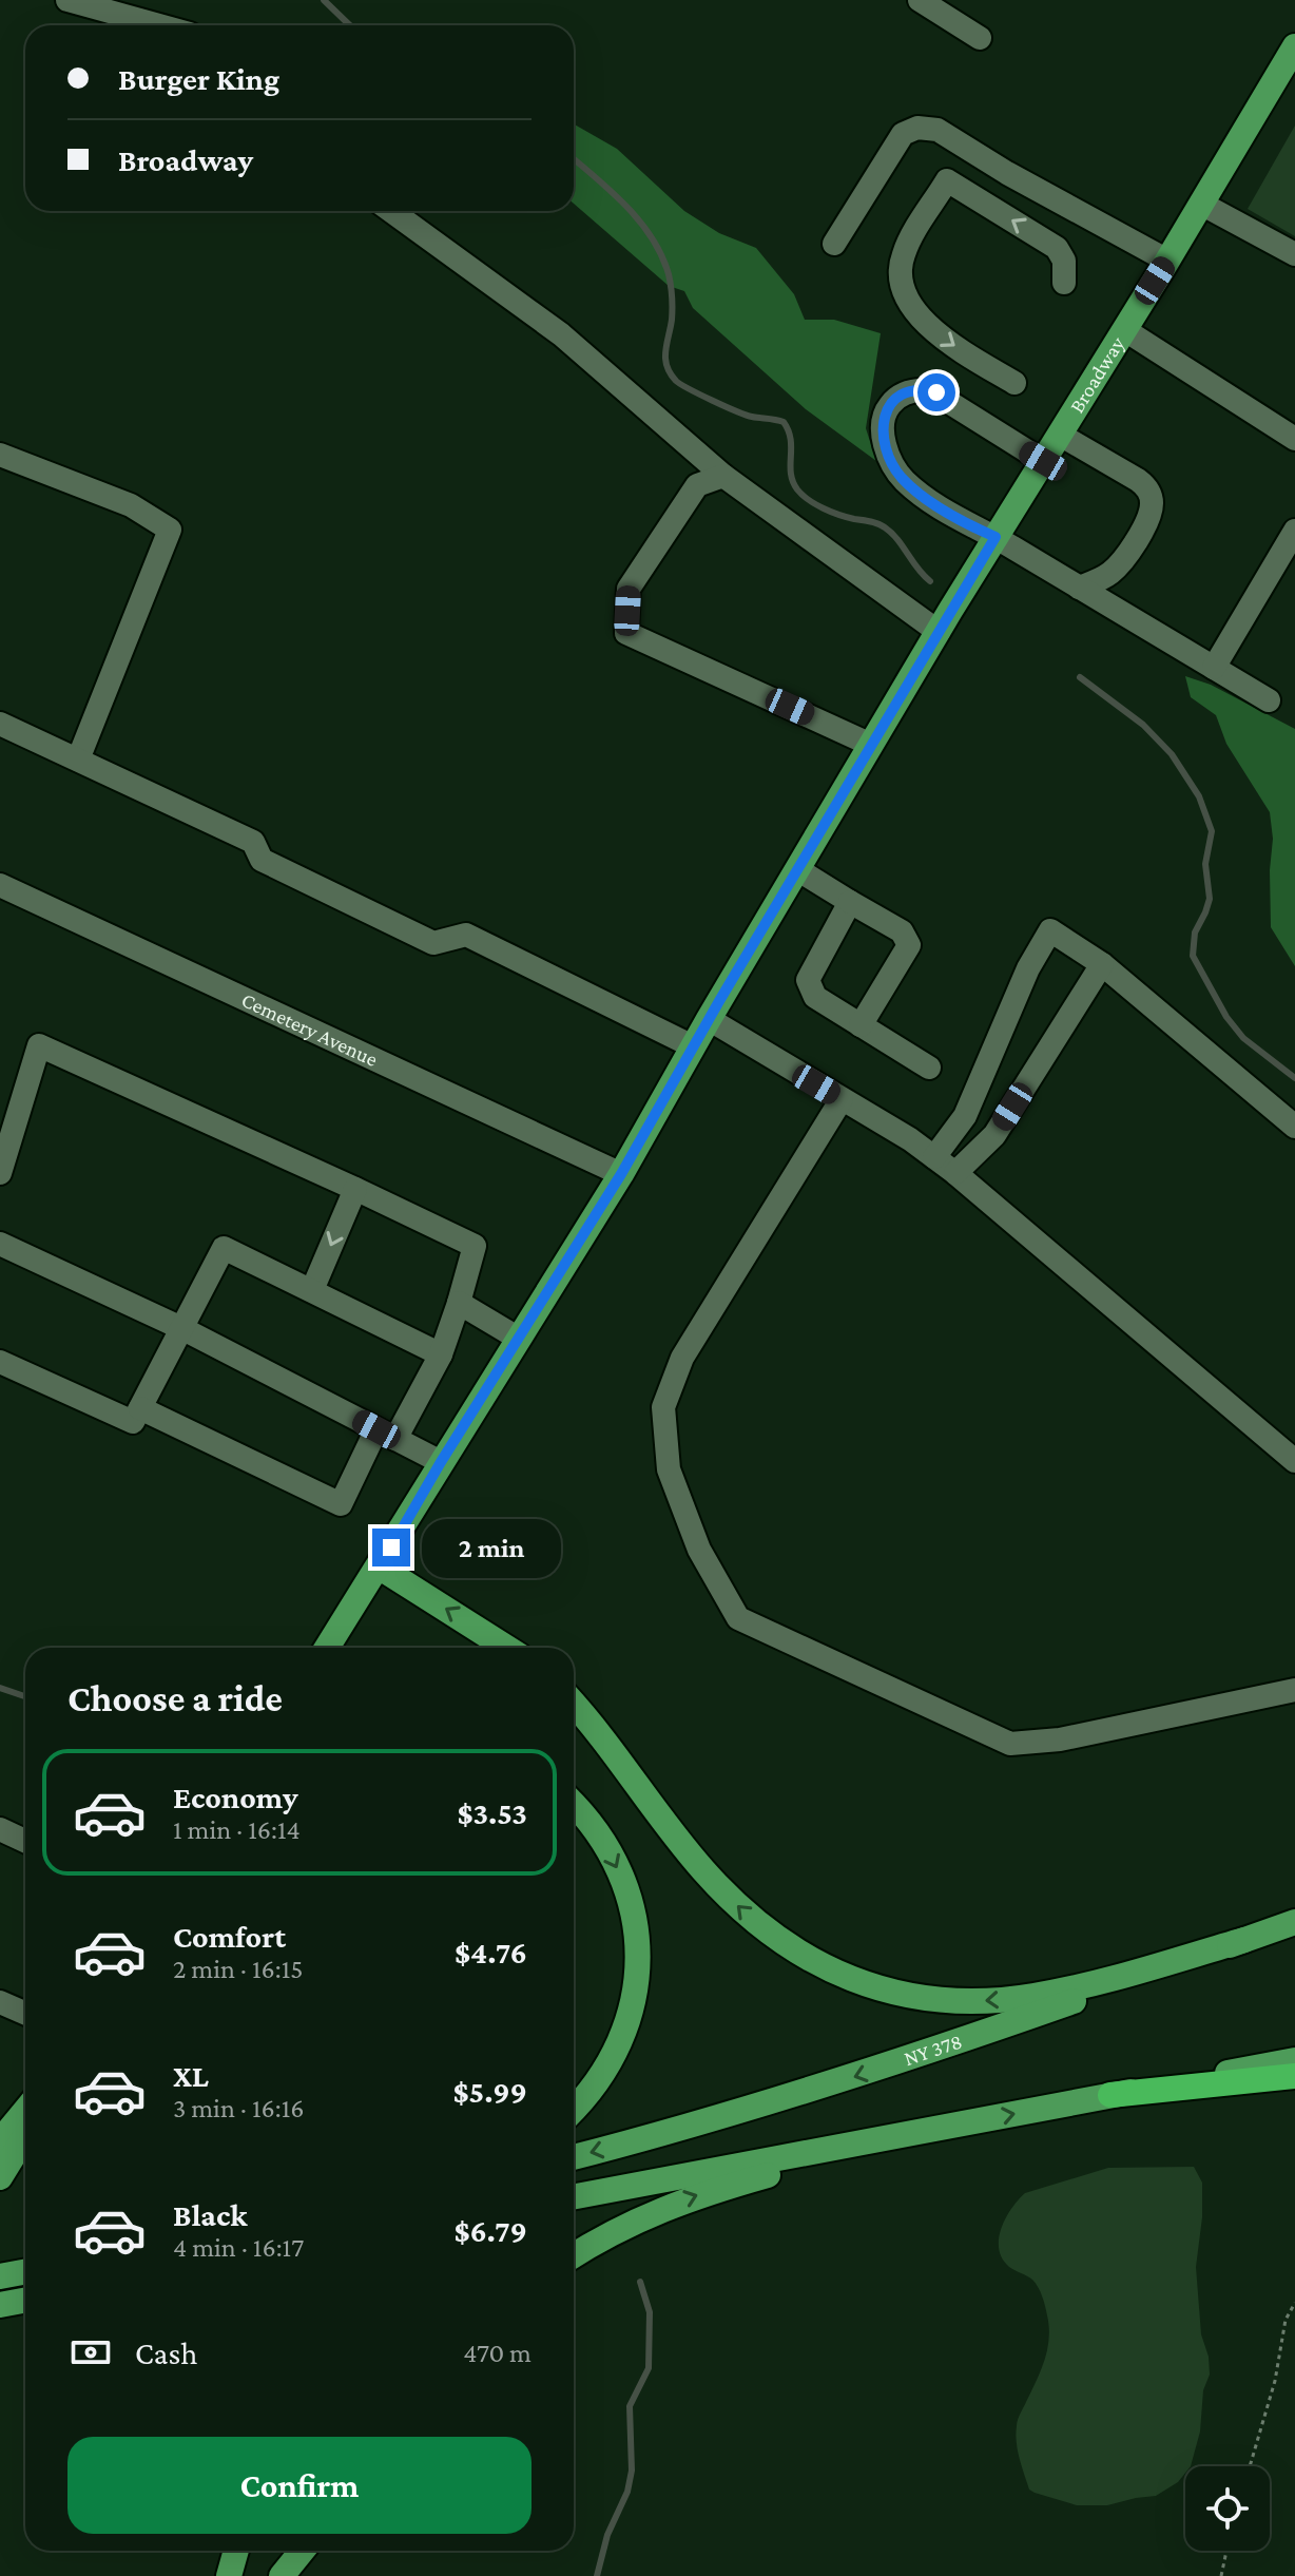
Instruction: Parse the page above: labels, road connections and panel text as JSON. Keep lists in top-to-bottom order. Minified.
{"streets":{"main road":["Broadway","NY 378"],"street":["Cemetery Avenue"]},"crossings":[["Broadway","Cemetery Avenue"]],"page":{"banner":["Burger King","Broadway"],"bubble":"2 min","heading":"Choose a ride","list":[{"name":"Economy","note":"1 min · 16:14","value":"$3.53"},{"name":"Comfort","note":"2 min · 16:15","value":"$4.76"},{"name":"XL","note":"3 min · 16:16","value":"$5.99"},{"name":"Black","note":"4 min · 16:17","value":"$6.79"}],"pay":["Cash","470 m"],"buttons":"Confirm"}}
